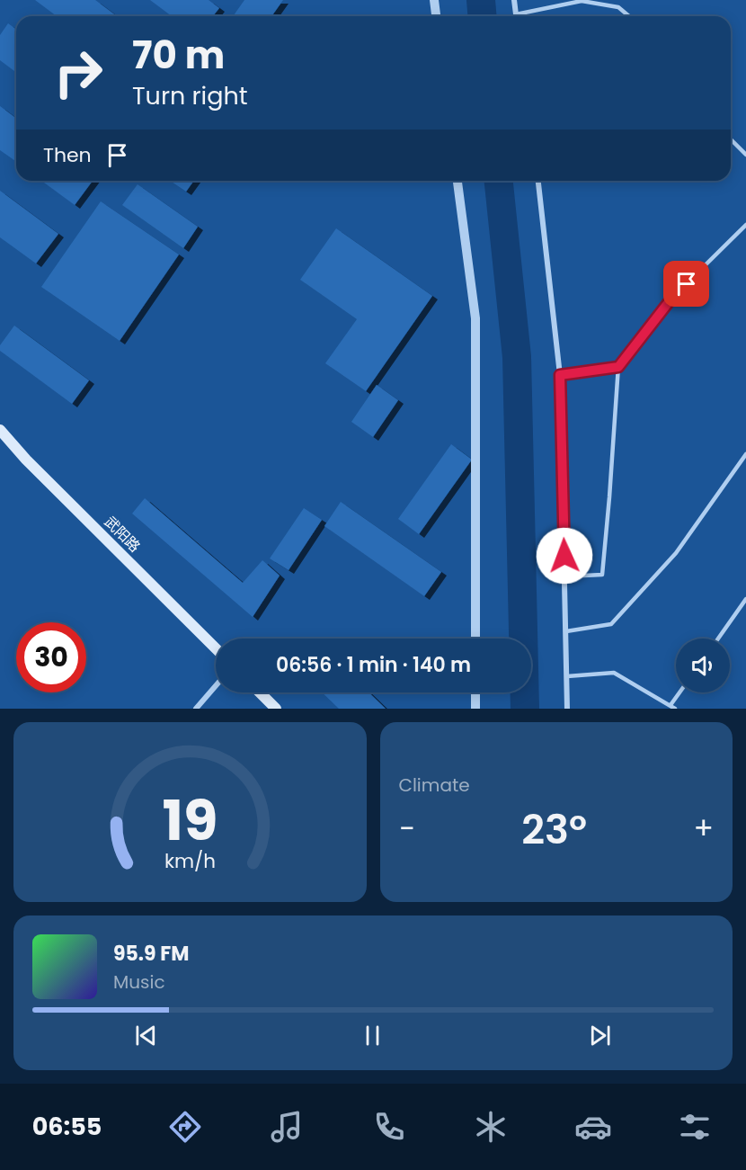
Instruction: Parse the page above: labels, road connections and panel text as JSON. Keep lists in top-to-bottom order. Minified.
{"streets":{"main road":["武阳路"]},"page":{"turn":["70 m","Turn right"],"then":"Then","limit":"30","trip":"06:56 · 1 min · 140 m","tile":"Climate","heat":["−","23°","+"],"song":["95.9 FM","Music"],"tabs":"06:55","gauge":["19","km/h"]}}
